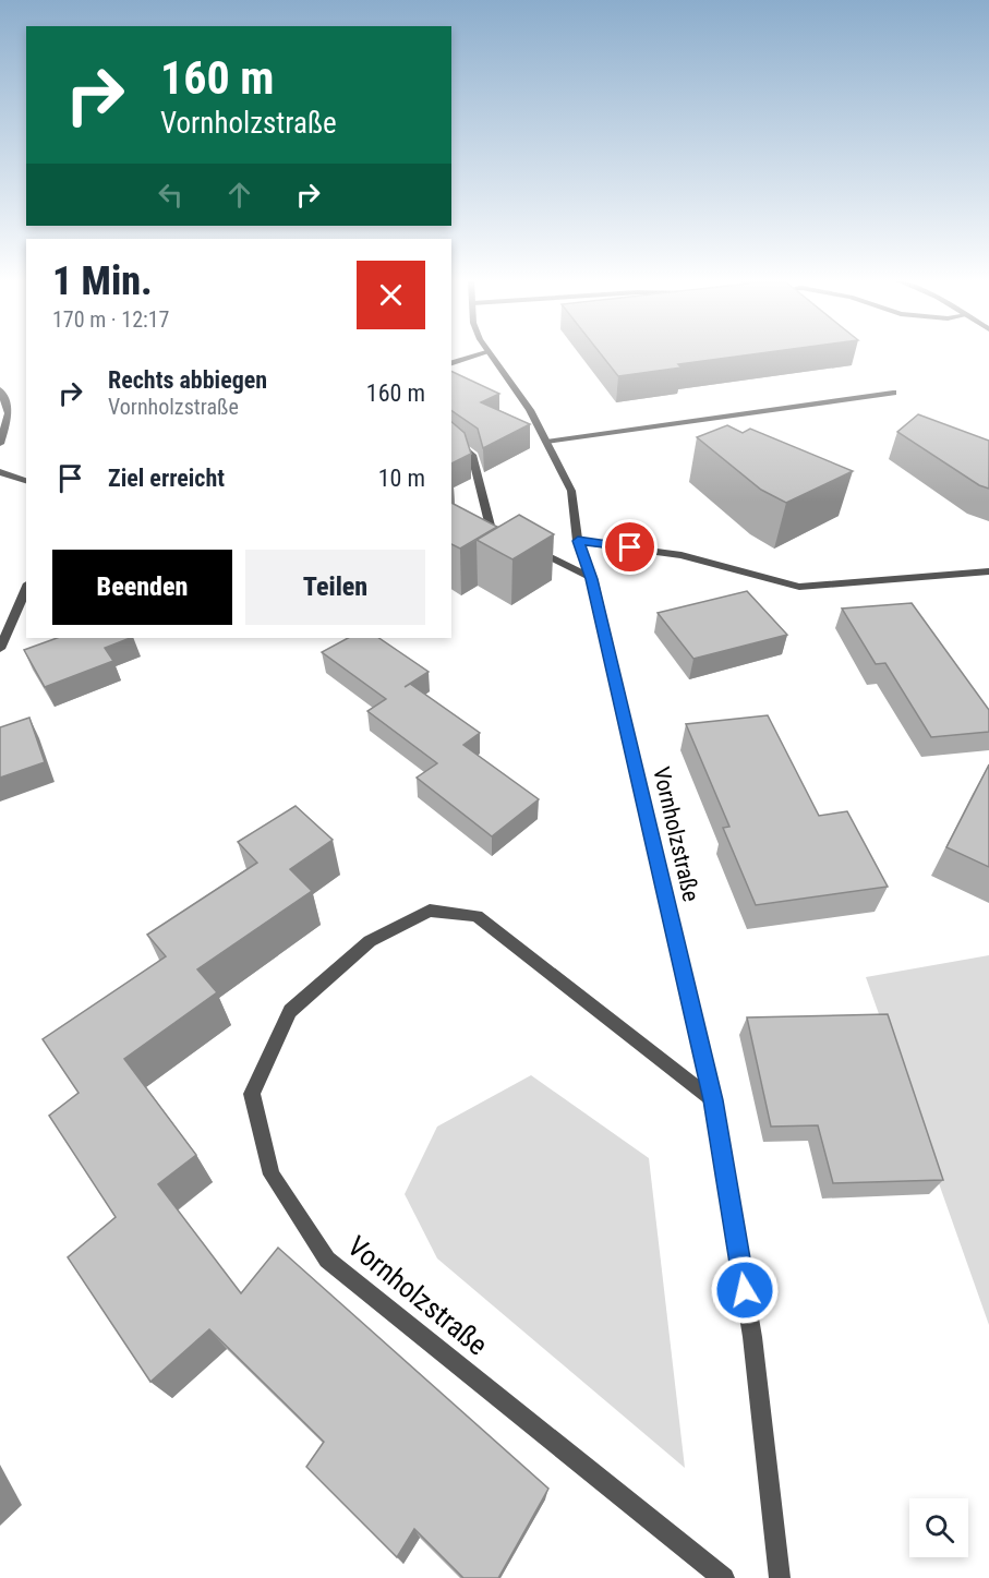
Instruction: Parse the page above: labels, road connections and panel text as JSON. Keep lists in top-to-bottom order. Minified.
{"streets":{"street":["Vornholzstraße"]},"page":{"turn":["160 m","Vornholzstraße"],"heading":["1 Min.","170 m · 12:17"],"list":[{"name":"Rechts abbiegen","note":"Vornholzstraße","value":"160 m"},{"name":"Ziel erreicht","value":"10 m"}],"buttons":["Beenden","Teilen"]}}
